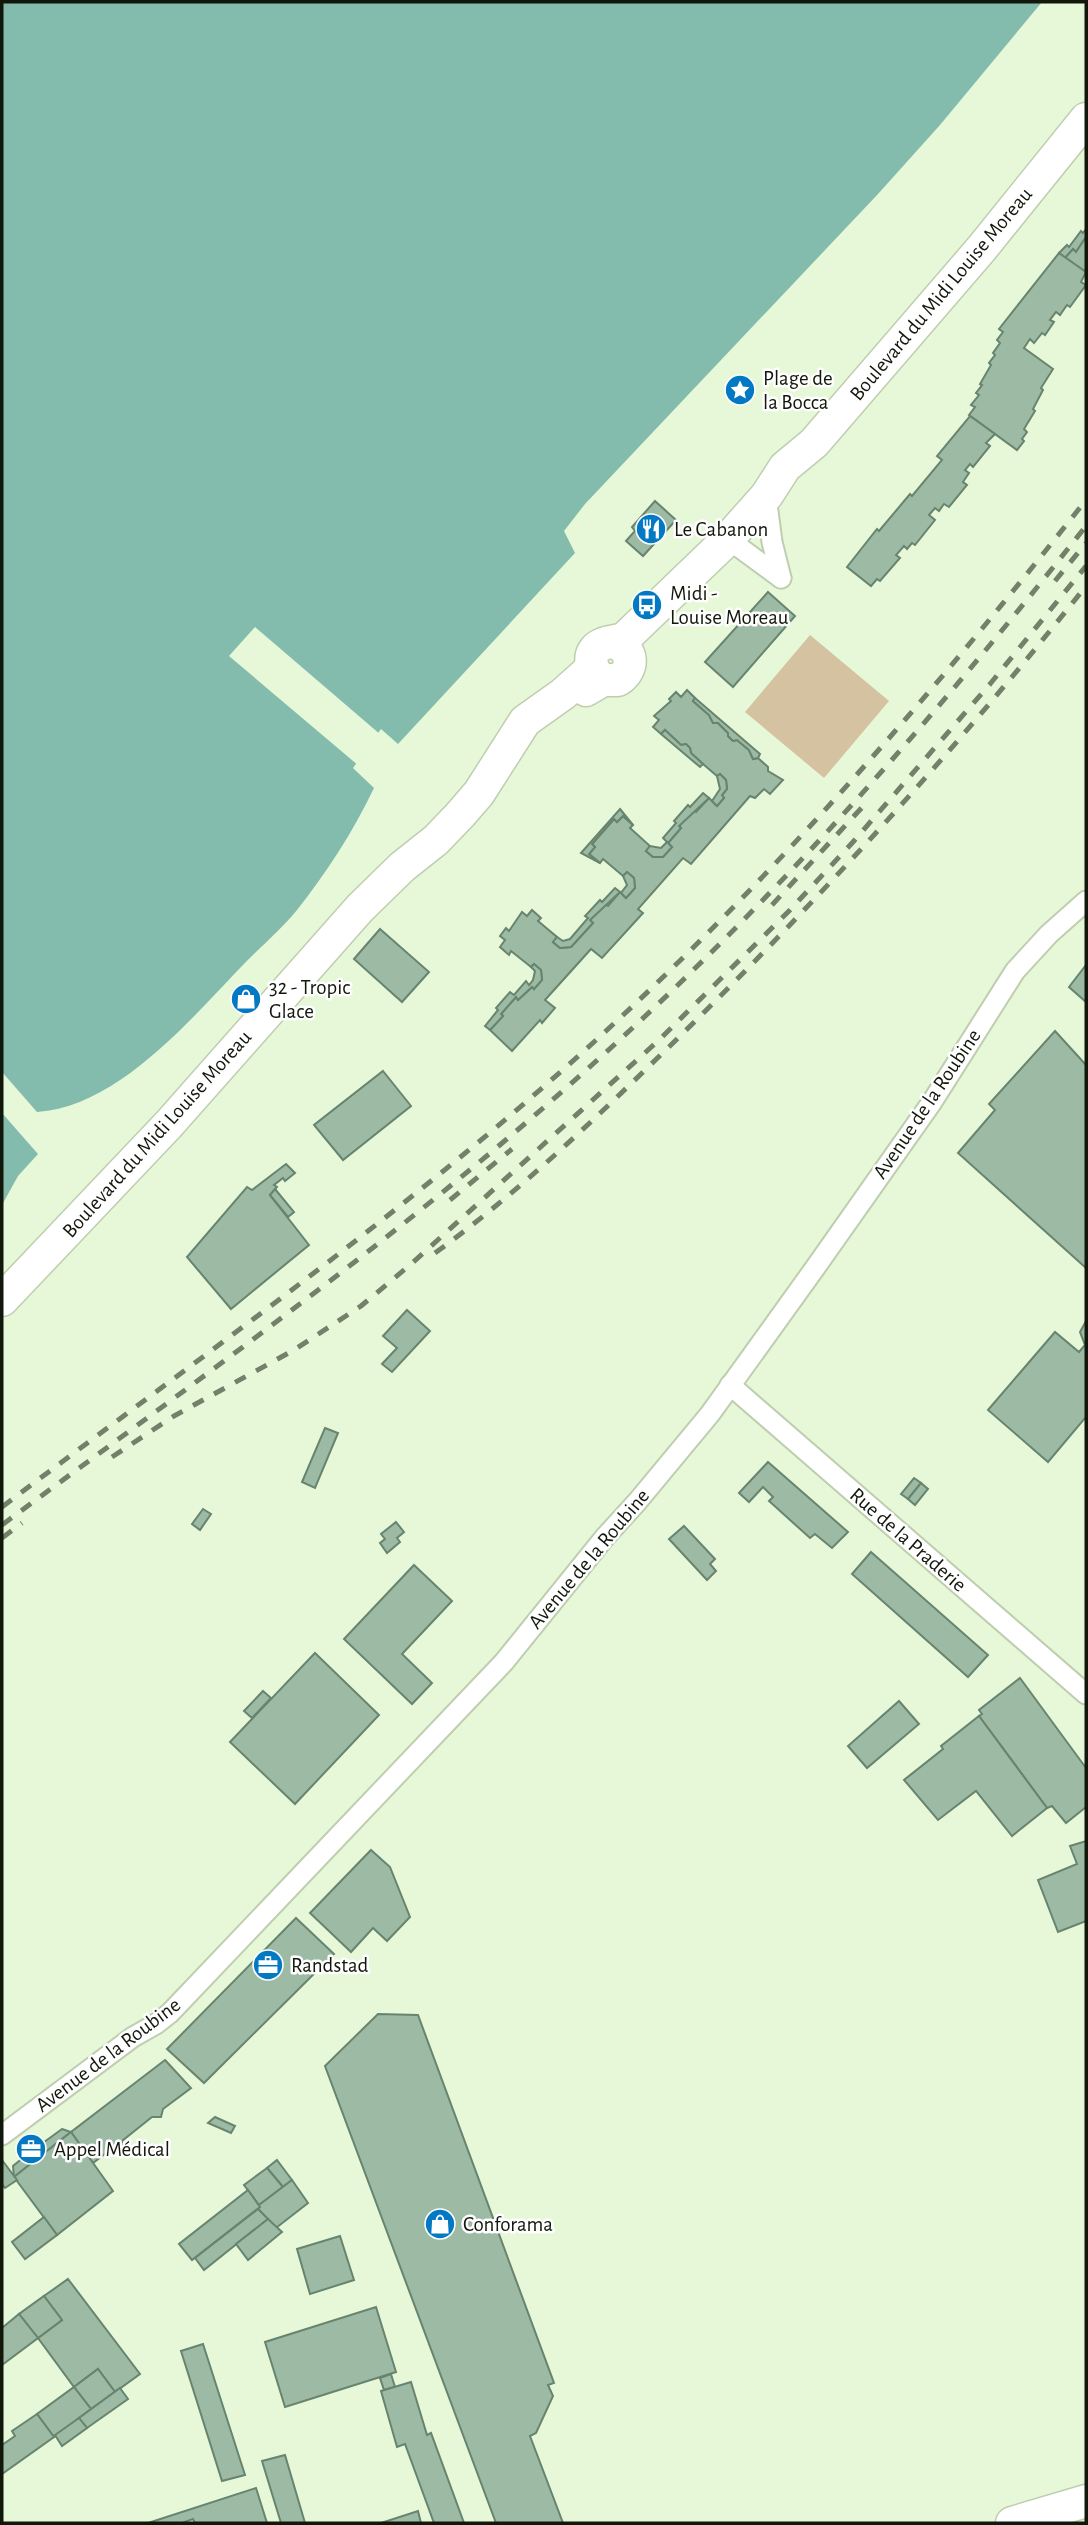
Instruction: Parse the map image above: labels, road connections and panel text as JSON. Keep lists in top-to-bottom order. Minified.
{"streets":{"main road":["Boulevard du Midi Louise Moreau"],"street":["Avenue de la Roubine","Rue de la Praderie"]},"crossings":[["Avenue de la Roubine","Rue de la Praderie"]],"places":{"place":["Plage de la Bocca"],"restaurant":["Le Cabanon"],"bus stop":["Midi - Louise Moreau"],"shop":["32 - Tropic Glace","Conforama"],"office":["Randstad","Appel Médical"]}}
